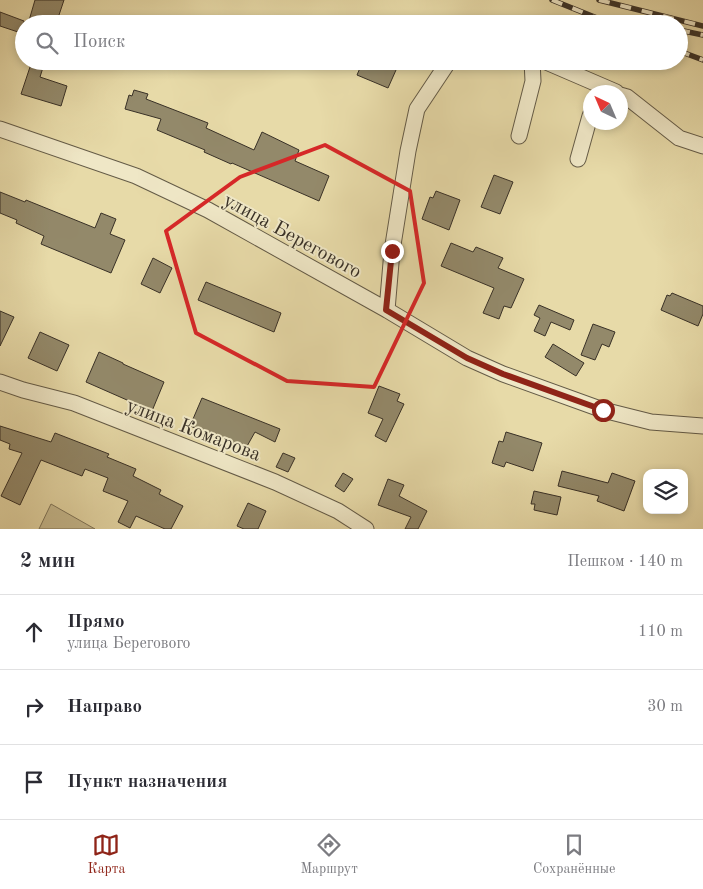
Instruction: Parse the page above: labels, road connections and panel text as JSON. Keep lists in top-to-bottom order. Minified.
{"streets":{"street":["улица Берегового","улица Комарова"]},"north":"top left","page":{"search":"Поиск","heading":["2 мин","Пешком · 140 m"],"list":[["Прямо","улица Берегового","110 m"],["Направо","30 m"],"Пункт назначения"],"nav":["Карта","Маршрут","Сохранённые"]}}
